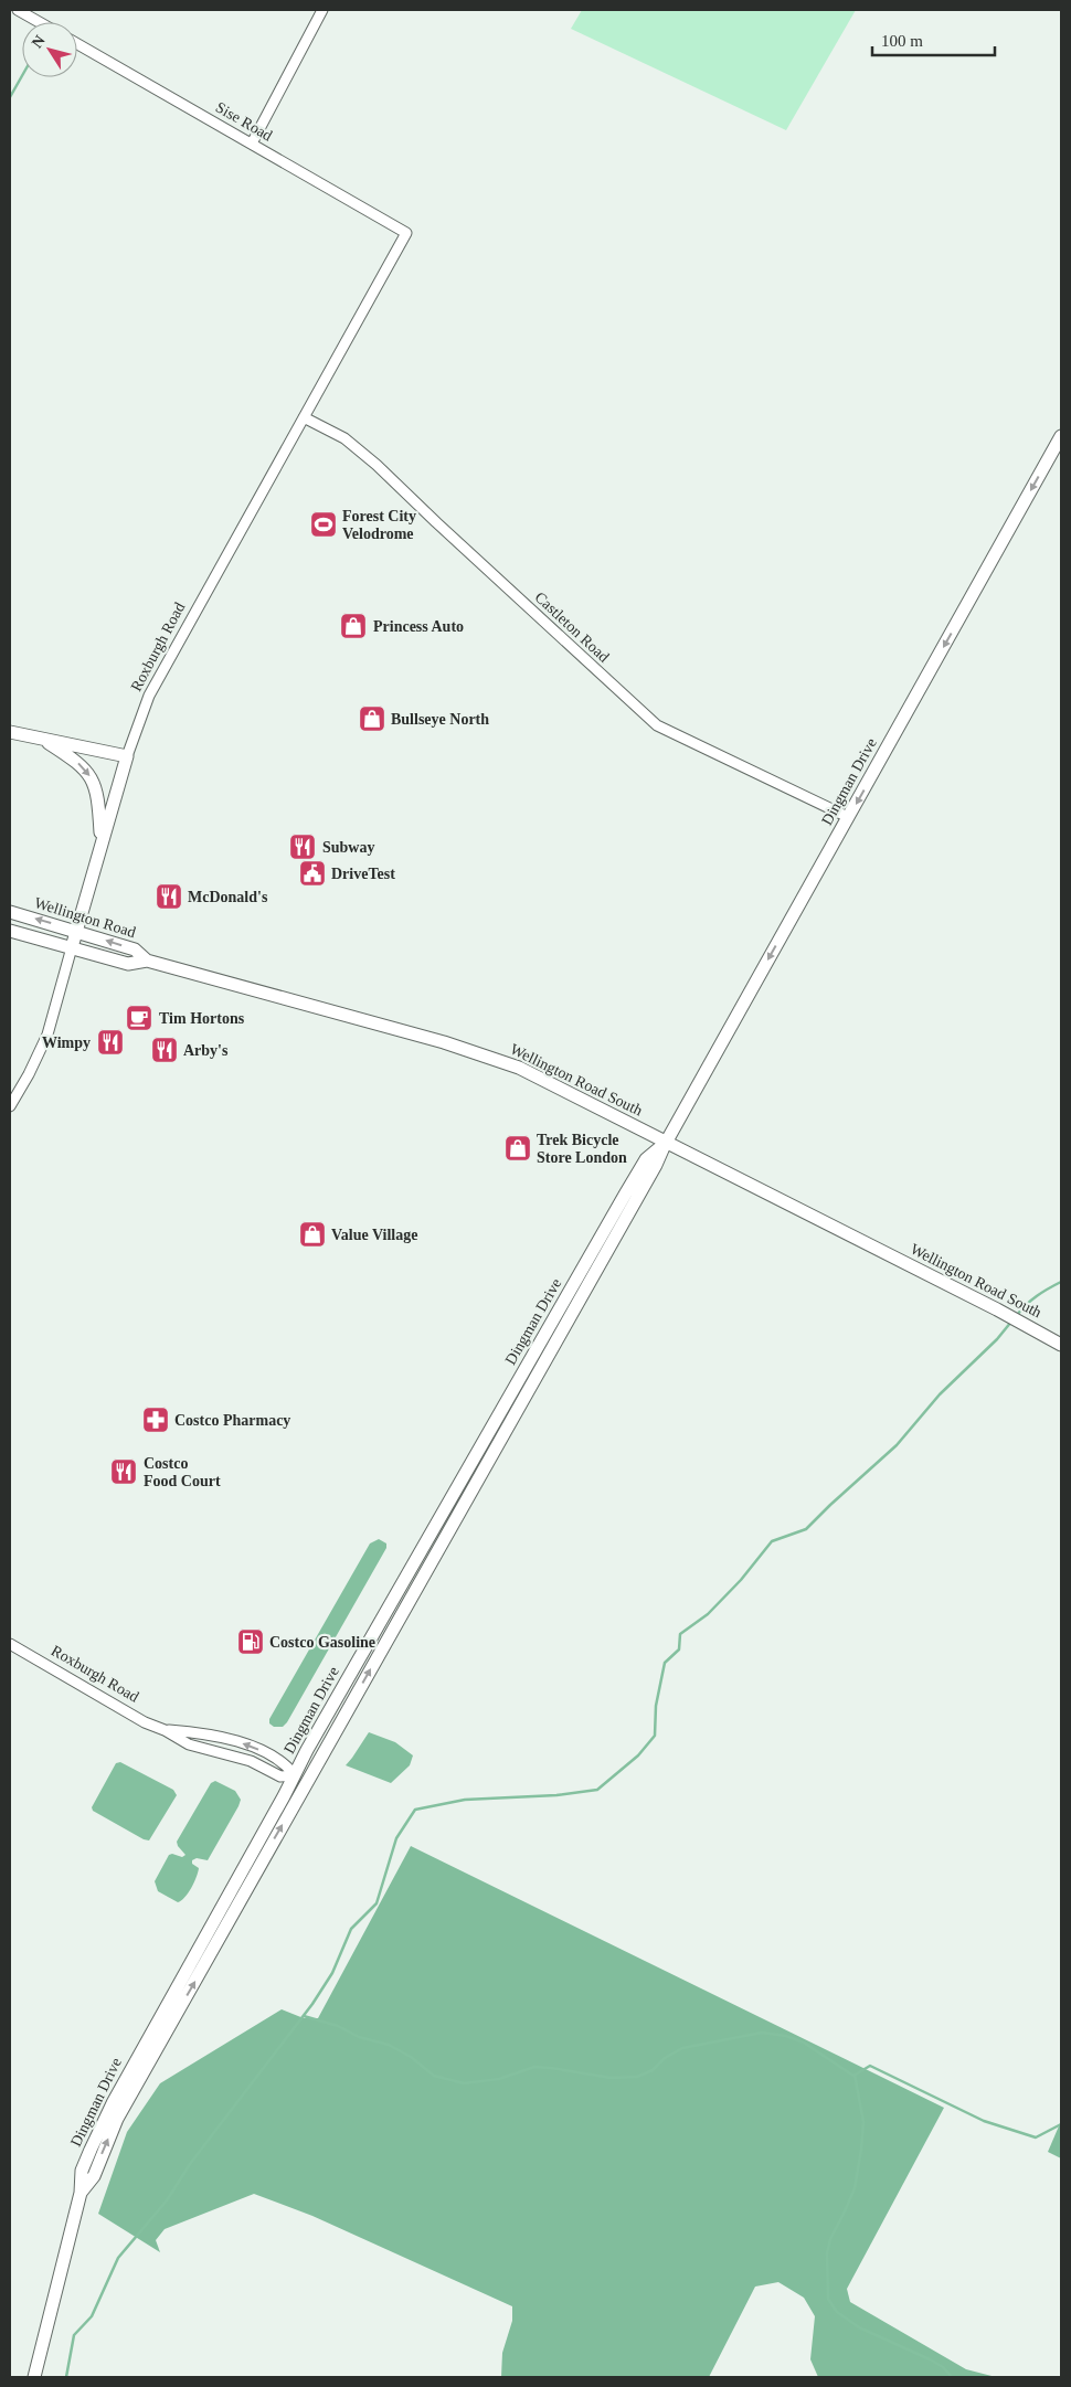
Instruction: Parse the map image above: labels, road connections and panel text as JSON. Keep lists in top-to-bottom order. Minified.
{"streets":{"main road":["Roxburgh Road","Dingman Drive","Wellington Road","Wellington Road South"],"street":["Sise Road","Castleton Road"]},"crossings":[["Sise Road","Roxburgh Road"],["Castleton Road","Roxburgh Road"],["Castleton Road","Dingman Drive"],["Roxburgh Road","Dingman Drive"],["Roxburgh Road","Wellington Road"],["Roxburgh Road","Wellington Road South"],["Dingman Drive","Wellington Road South"],["Wellington Road","Wellington Road South"]],"one_way":["Wellington Road"],"places":{"sports":["Forest City Velodrome"],"shop":["Princess Auto","Bullseye North","Trek Bicycle Store London","Value Village"],"restaurant":["Subway","McDonald's","Wimpy","Arby's","Costco Food Court"],"public building":["DriveTest"],"cafe":["Tim Hortons"],"pharmacy":["Costco Pharmacy"],"fuel station":["Costco Gasoline"]},"scale_bar":"100 m","north":"top left"}
